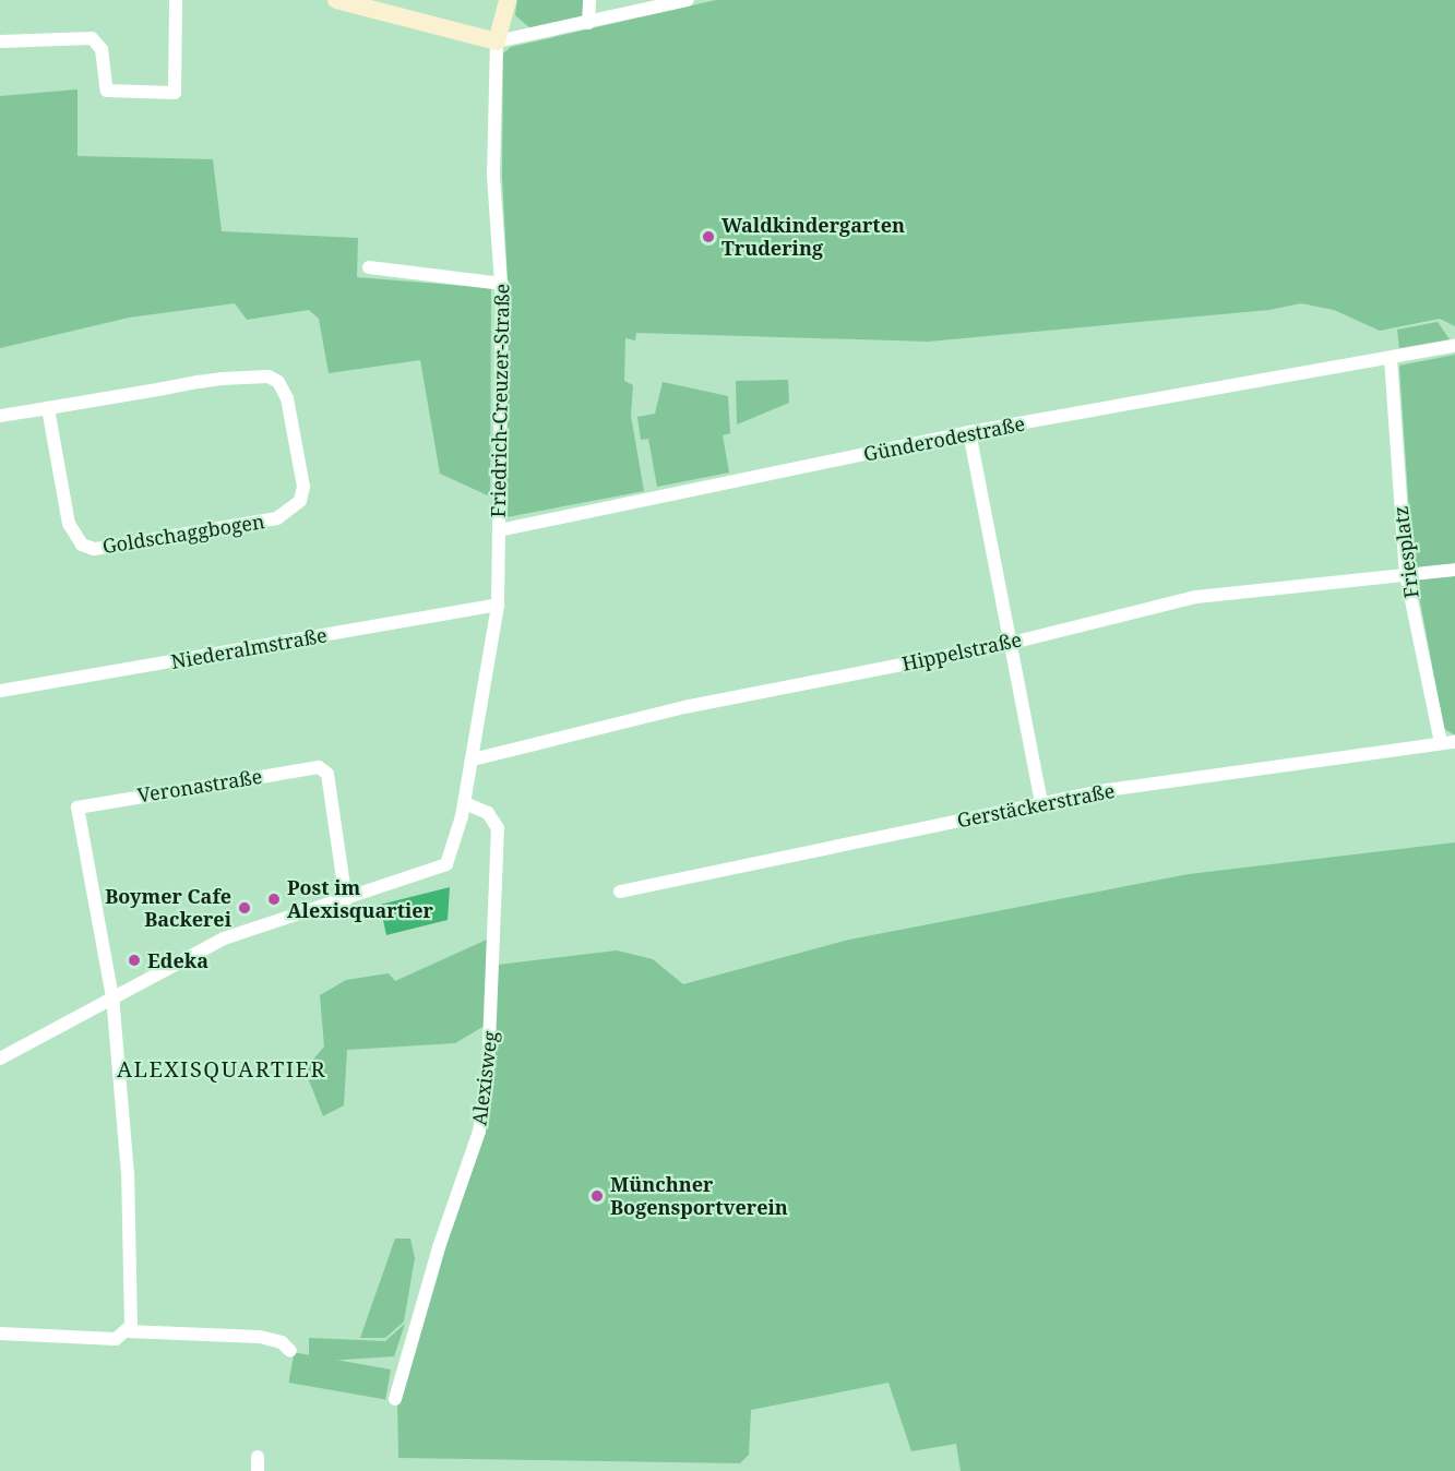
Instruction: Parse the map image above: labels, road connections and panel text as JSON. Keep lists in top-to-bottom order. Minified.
{"streets":{"street":["Friedrich-Creuzer-Straße","Günderodestraße","Goldschaggbogen","Friesplatz","Niederalmstraße","Hippelstraße","Veronastraße","Gerstäckerstraße","Alexisweg"]},"crossings":[["Friedrich-Creuzer-Straße","Günderodestraße"],["Friedrich-Creuzer-Straße","Niederalmstraße"],["Friedrich-Creuzer-Straße","Hippelstraße"],["Friedrich-Creuzer-Straße","Veronastraße"],["Friedrich-Creuzer-Straße","Alexisweg"],["Günderodestraße","Friesplatz"],["Friesplatz","Hippelstraße"],["Friesplatz","Gerstäckerstraße"]],"districts":["ALEXISQUARTIER"],"places":["Waldkindergarten Trudering","Post im Alexisquartier","Boymer Cafe Backerei","Edeka","Münchner Bogensportverein"]}
